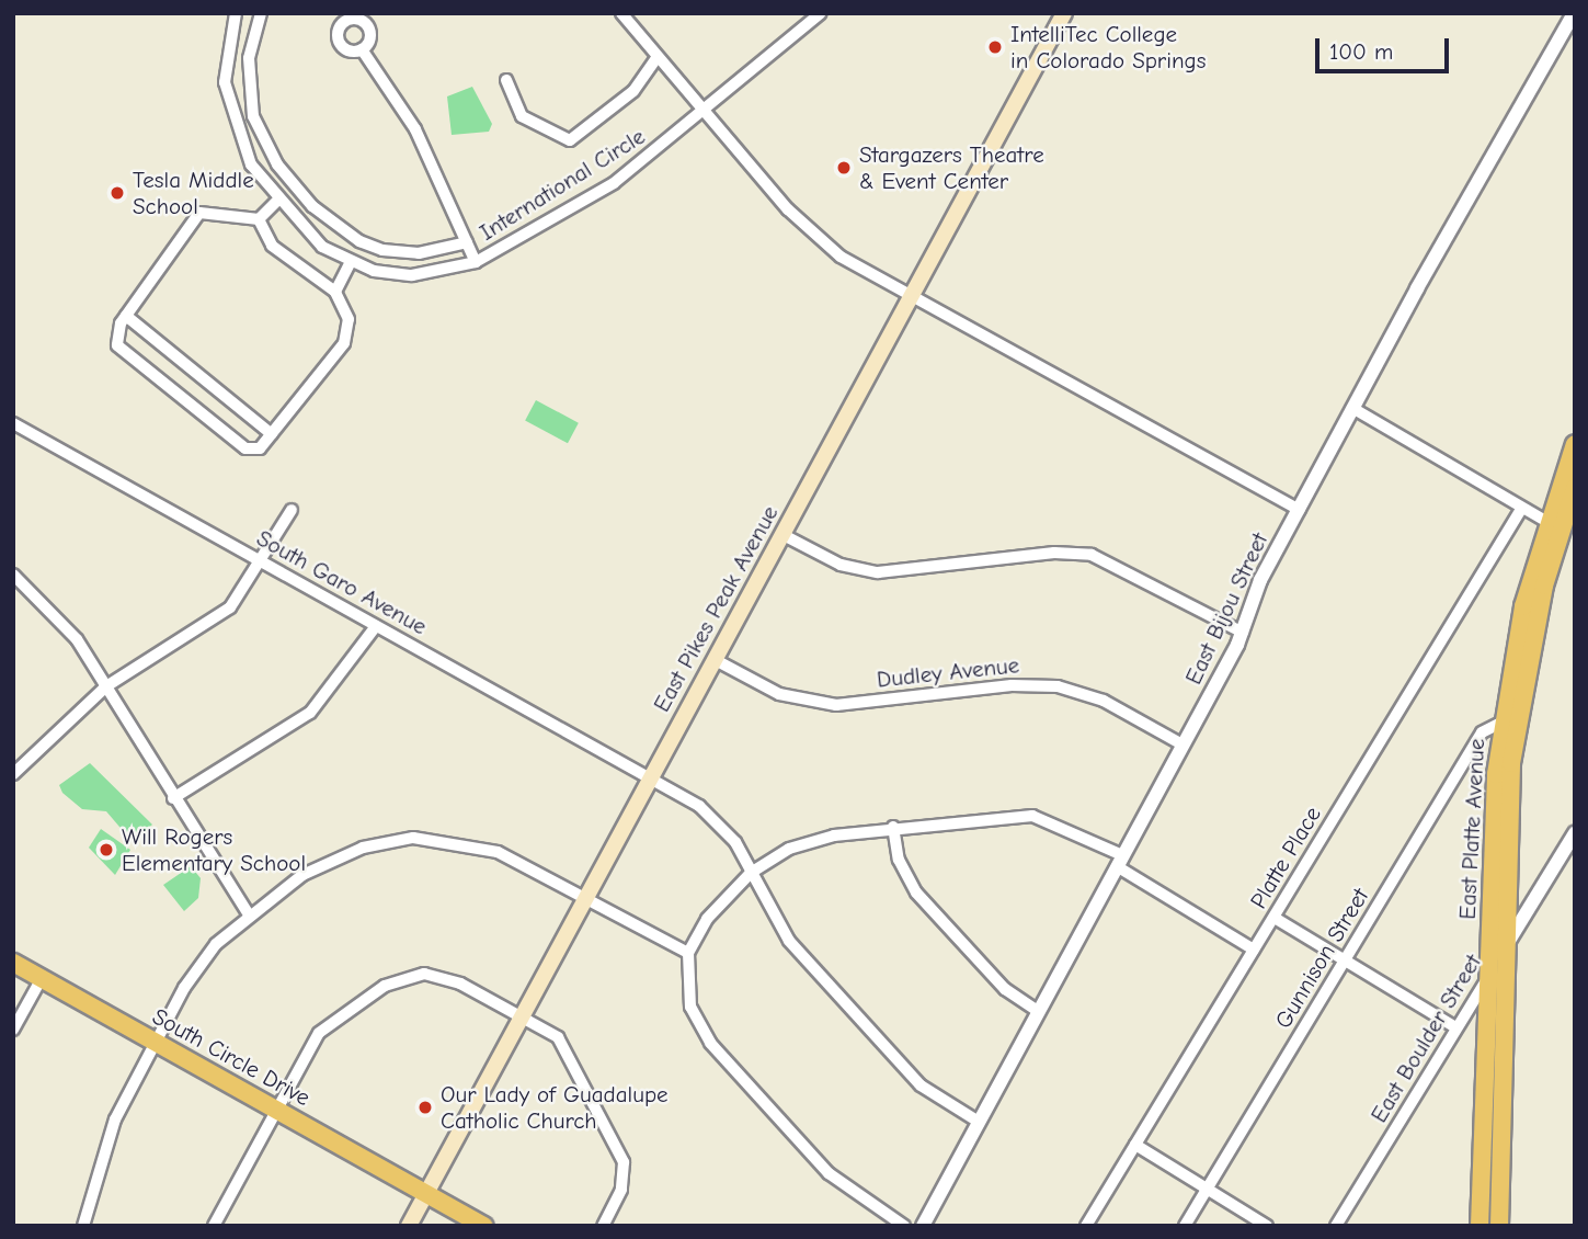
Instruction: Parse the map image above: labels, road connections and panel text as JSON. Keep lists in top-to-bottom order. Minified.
{"streets":{"main road":["East Pikes Peak Avenue","East Platte Avenue","South Circle Drive"],"street":["International Circle","South Garo Avenue","East Bijou Street","Dudley Avenue","Platte Place","Gunnison Street","East Boulder Street"]},"crossings":[["South Garo Avenue","East Pikes Peak Avenue"],["South Garo Avenue","East Bijou Street"],["East Pikes Peak Avenue","Dudley Avenue"],["East Pikes Peak Avenue","South Circle Drive"],["East Bijou Street","Dudley Avenue"],["East Platte Avenue","Gunnison Street"],["East Platte Avenue","East Boulder Street"]],"places":["IntelliTec College in Colorado Springs","Stargazers Theatre & Event Center","Tesla Middle School","Will Rogers Elementary School","Our Lady of Guadalupe Catholic Church"],"scale_bar":"100 m"}
